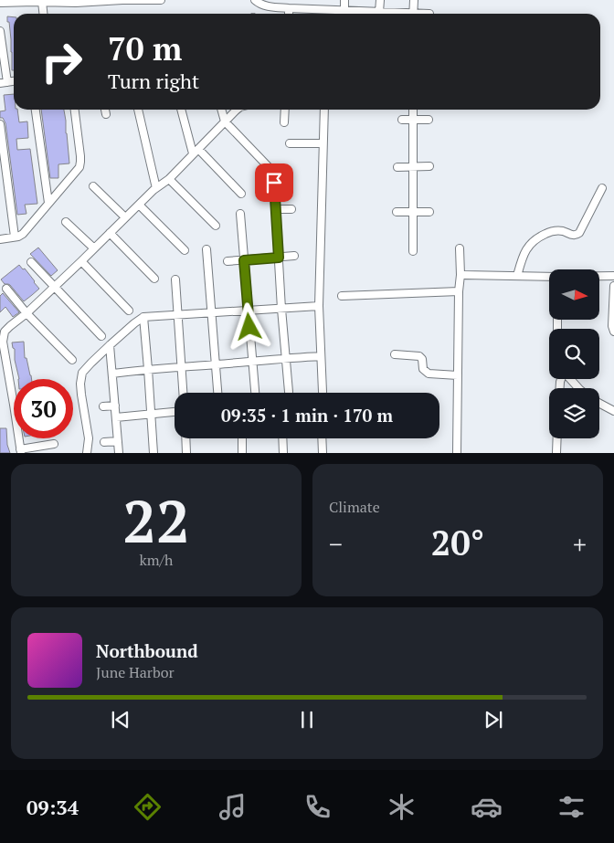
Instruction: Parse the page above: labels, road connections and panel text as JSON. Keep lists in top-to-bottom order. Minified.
{"north":"right","page":{"turn":["70 m","Turn right"],"limit":"30","trip":"09:35 · 1 min · 170 m","tile":[["22","km/h"],"Climate"],"heat":["−","20°","+"],"song":["Northbound","June Harbor"],"tabs":"09:34"}}
